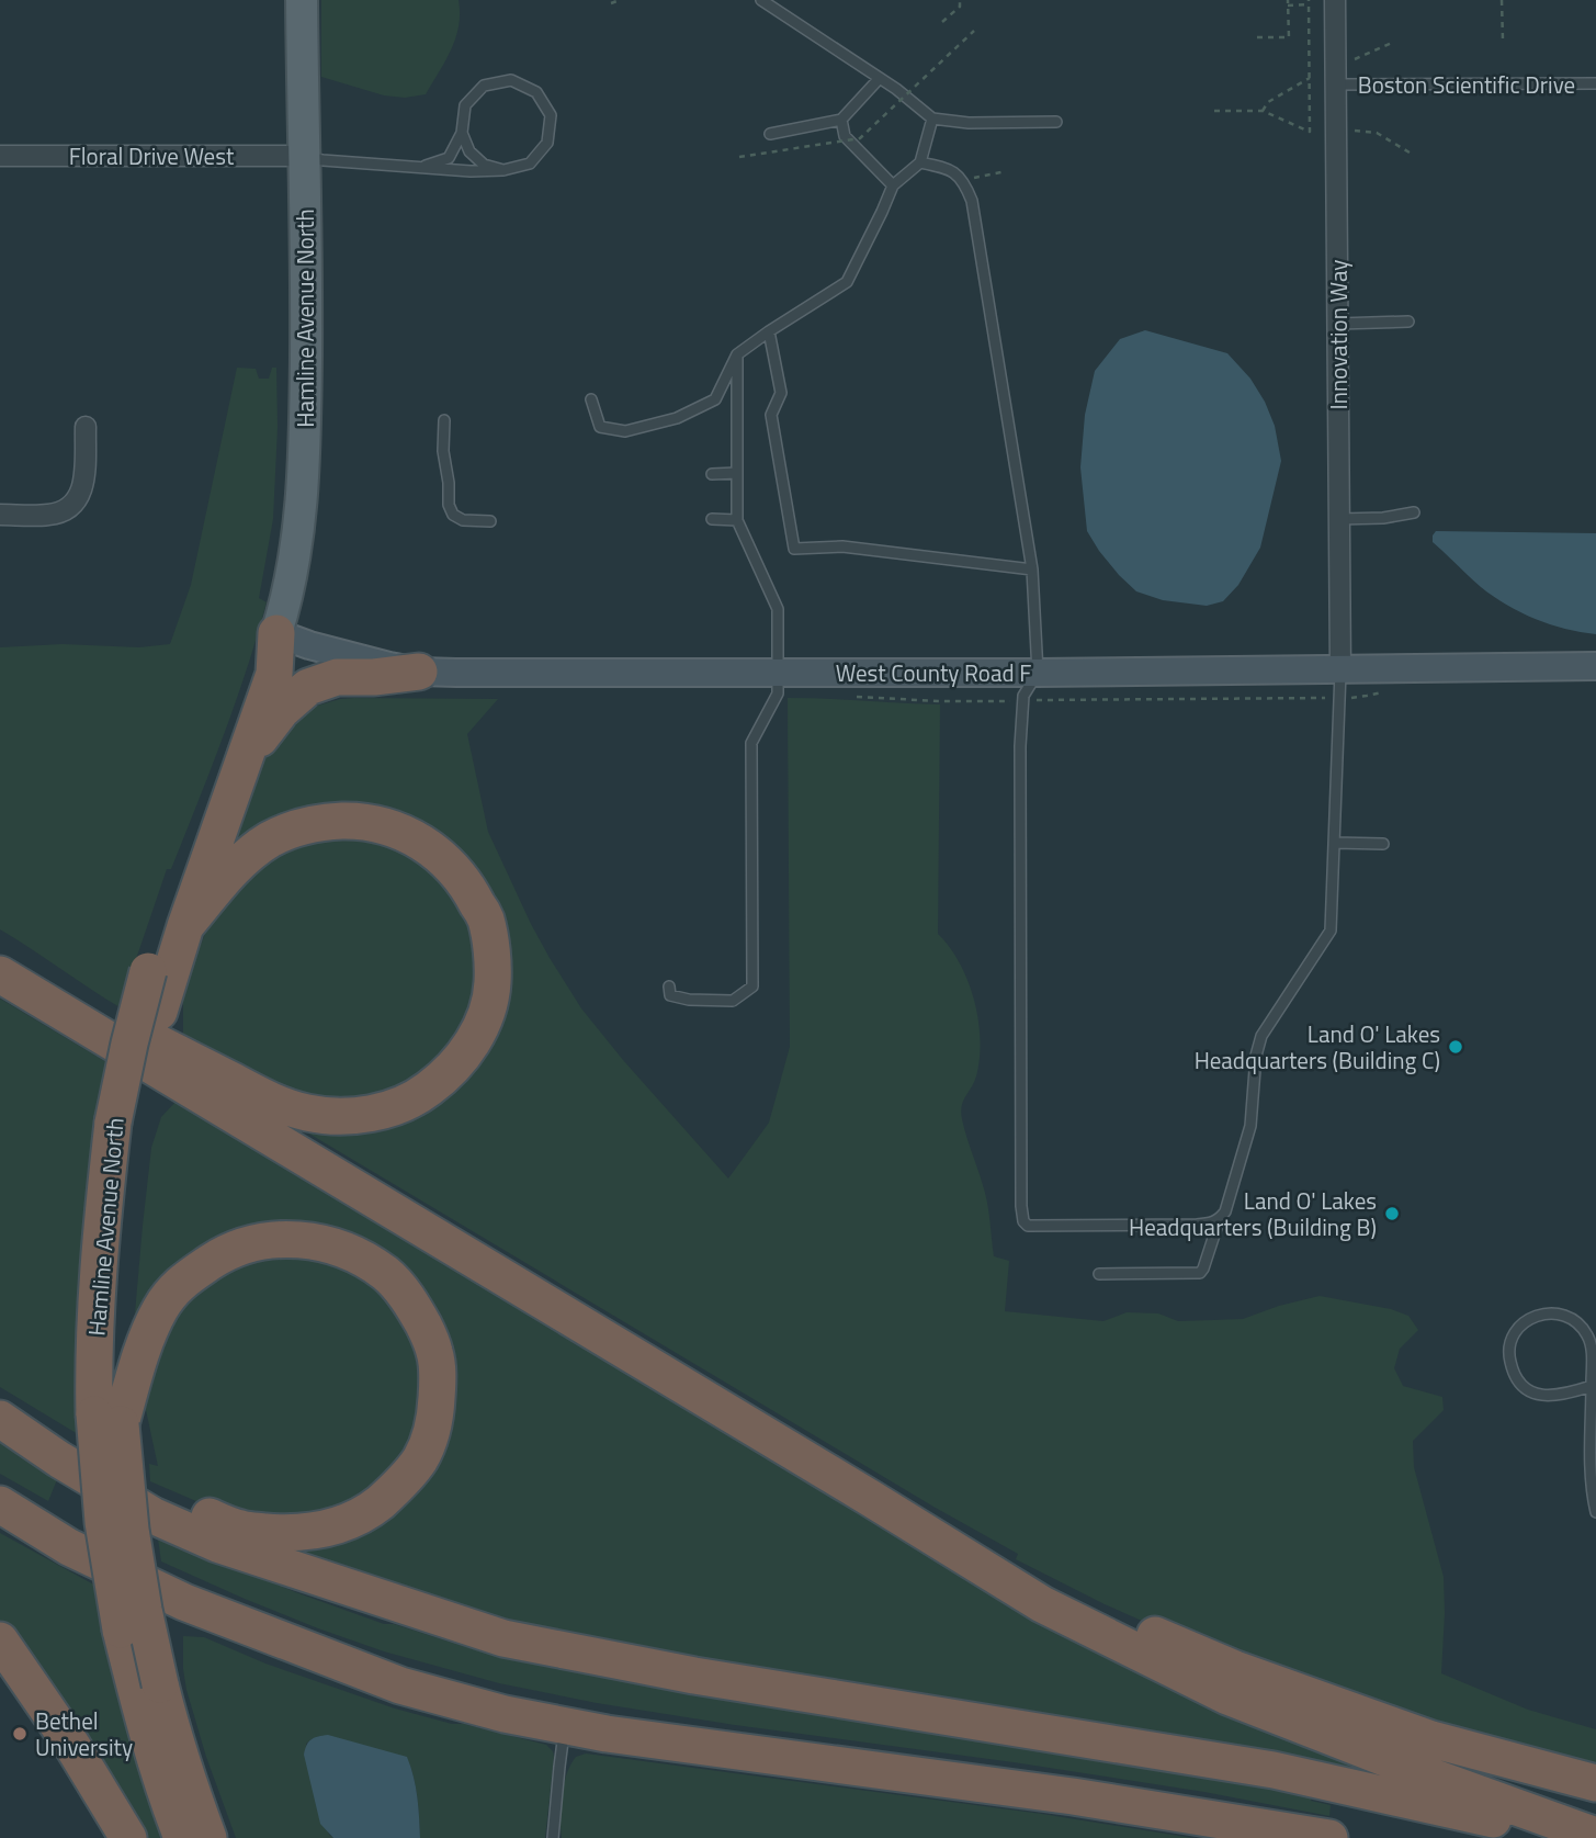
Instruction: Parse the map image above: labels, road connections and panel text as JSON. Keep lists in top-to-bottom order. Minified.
{"streets":{"highway":["Hamline Avenue North"],"street":["Floral Drive West","Innovation Way","West County Road F"],"lane":["Boston Scientific Drive"]},"crossings":[["Boston Scientific Drive","Innovation Way"],["Floral Drive West","Hamline Avenue North"],["Hamline Avenue North","West County Road F"],["Innovation Way","West County Road F"]],"places":["Land O' Lakes Headquarters (Building C)","Land O' Lakes Headquarters (Building B)","Bethel University"]}
